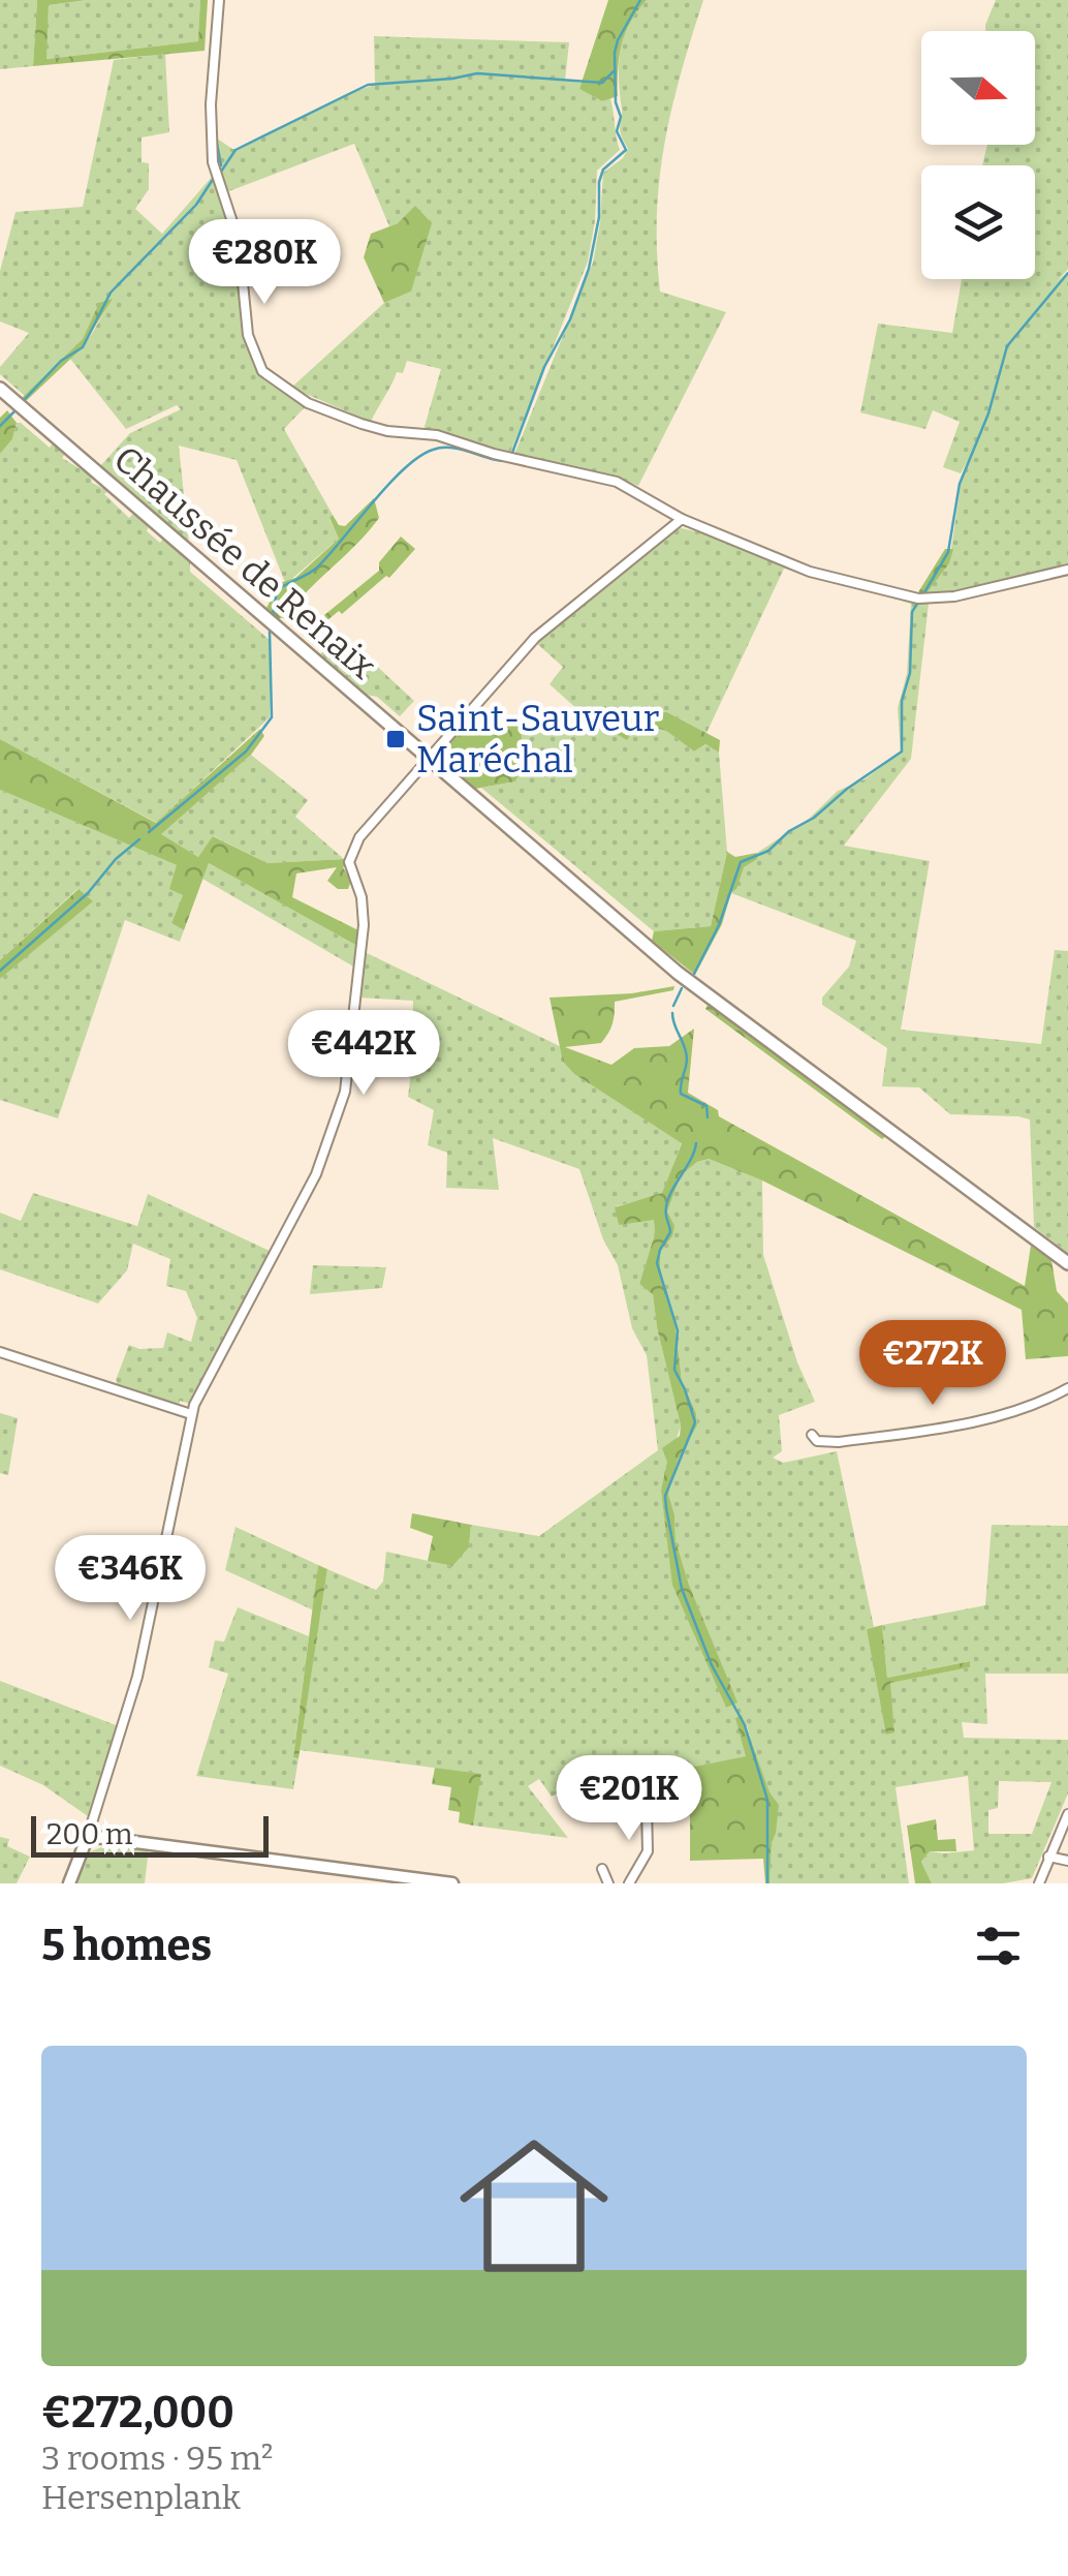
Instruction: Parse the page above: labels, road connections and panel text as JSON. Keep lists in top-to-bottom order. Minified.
{"streets":{"main road":["Chaussée de Renaix"]},"places":{"transit":["Saint-Sauveur Maréchal"]},"scale_bar":"200 m","north":"right","page":{"price":["€280K","€442K","€272K","€346K","€201K"],"scale":"200 m","heading":"5 homes","list":[{"name":"€272,000","note":"3 rooms · 95 m² · Hersenplank"}]}}
